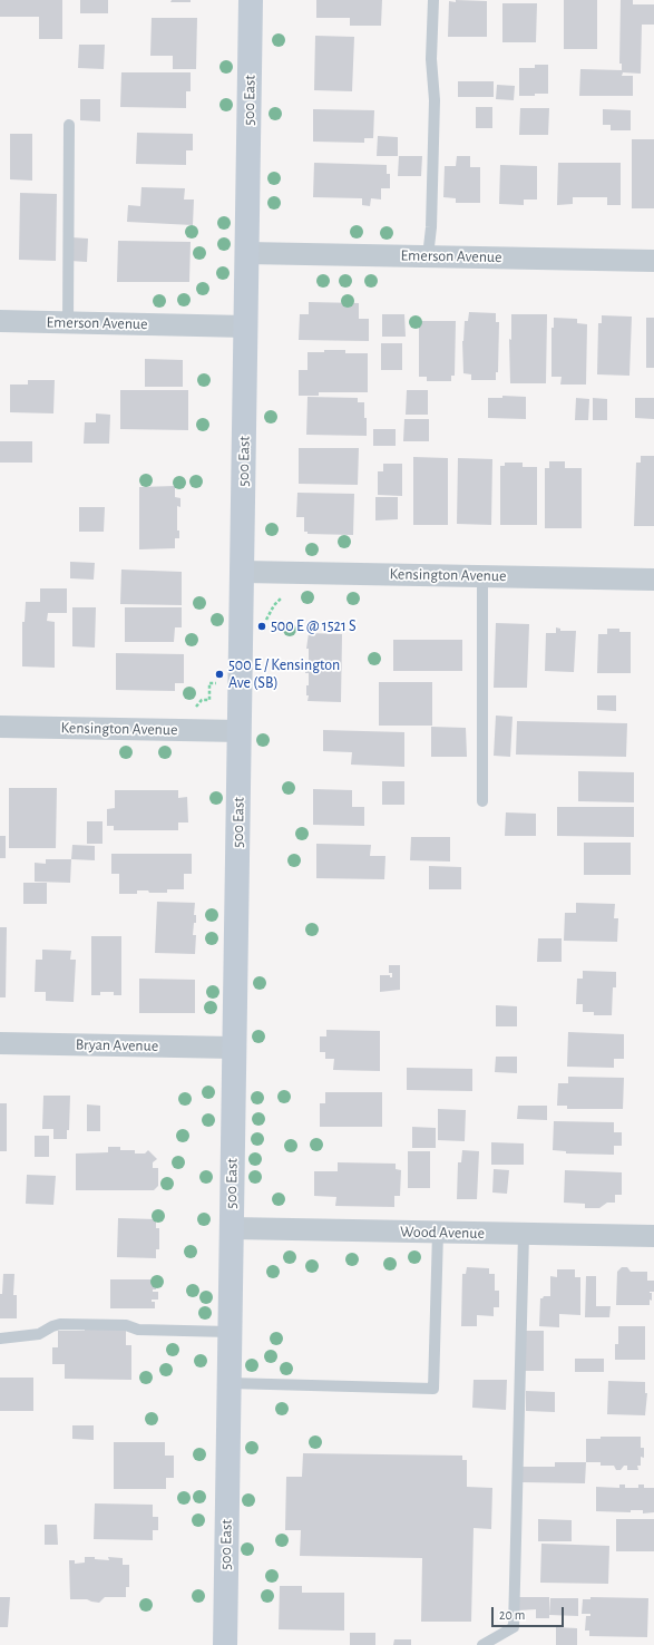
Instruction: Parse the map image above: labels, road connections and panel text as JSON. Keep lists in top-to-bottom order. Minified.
{"streets":{"street":["500 East","Emerson Avenue","Kensington Avenue","Bryan Avenue","Wood Avenue"]},"crossings":[["500 East","Emerson Avenue"],["500 East","Kensington Avenue"],["500 East","Bryan Avenue"],["500 East","Wood Avenue"]],"places":["500 E @ 1521 S","500 E / Kensington Ave (SB)"],"scale_bar":"20 m"}
